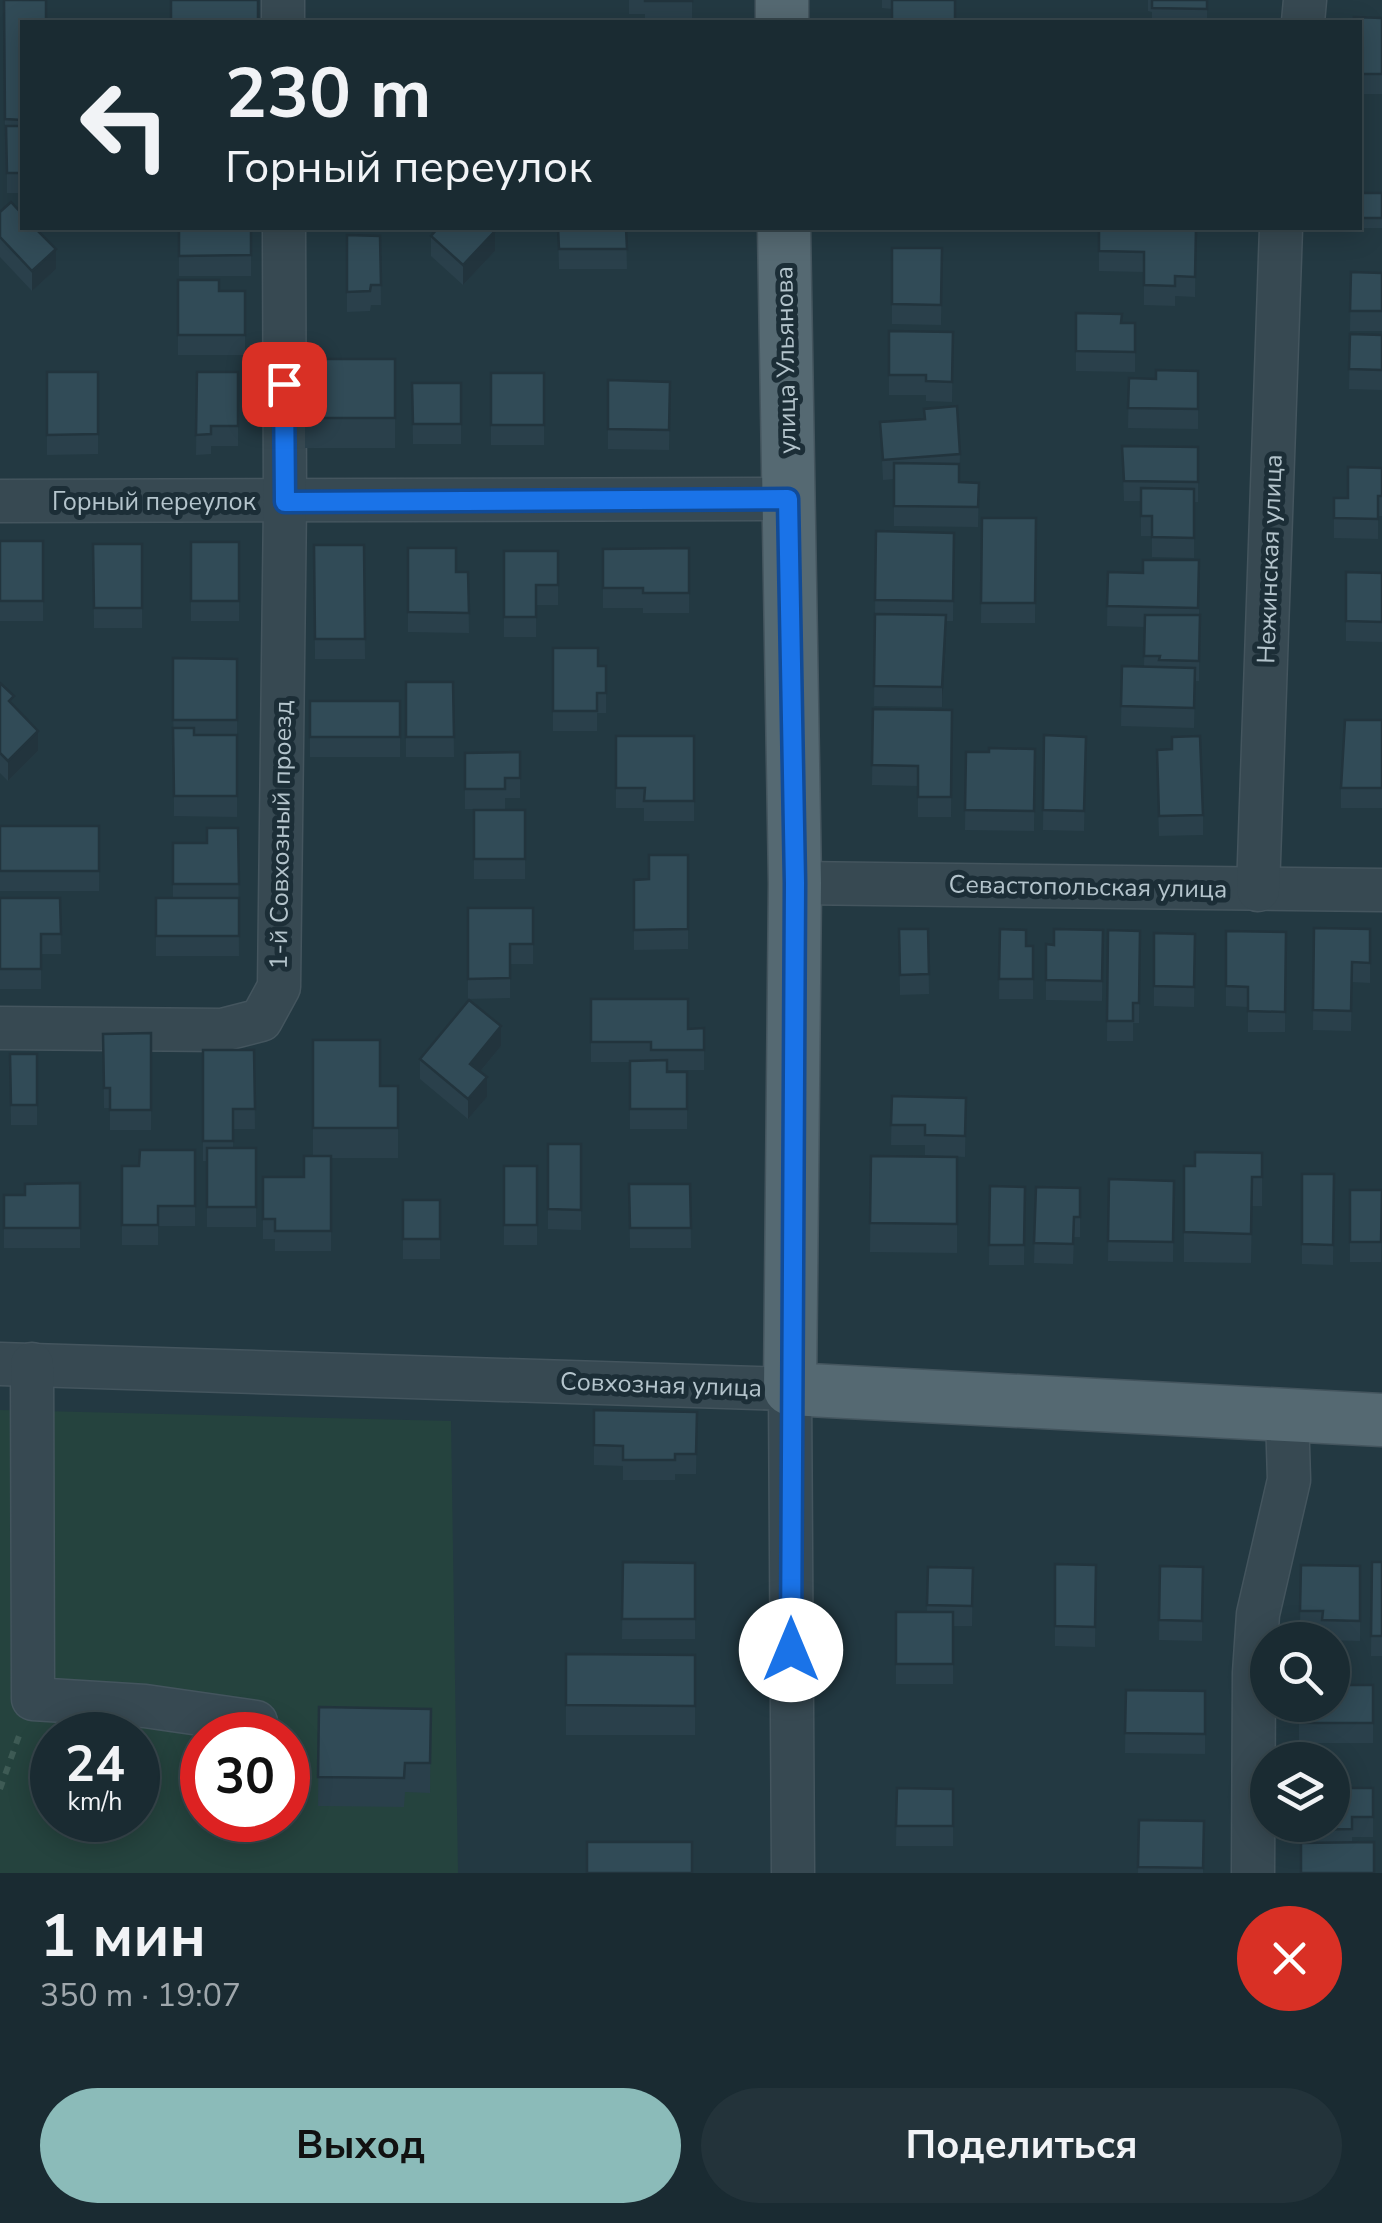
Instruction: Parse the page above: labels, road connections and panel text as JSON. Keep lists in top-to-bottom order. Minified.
{"streets":{"main road":["улица Ульянова","Совхозная улица"],"street":["Горный переулок","Нежинская улица","1-й Совхозный проезд","Севастопольская улица"]},"crossings":[["улица Ульянова","Горный переулок"],["улица Ульянова","Севастопольская улица"],["улица Ульянова","Совхозная улица"],["Горный переулок","1-й Совхозный проезд"],["Нежинская улица","Севастопольская улица"]],"page":{"turn":["230 m","Горный переулок"],"speed":"24 km/h","limit":"30","heading":["1 мин","350 m · 19:07"],"buttons":["Выход","Поделиться"]}}
